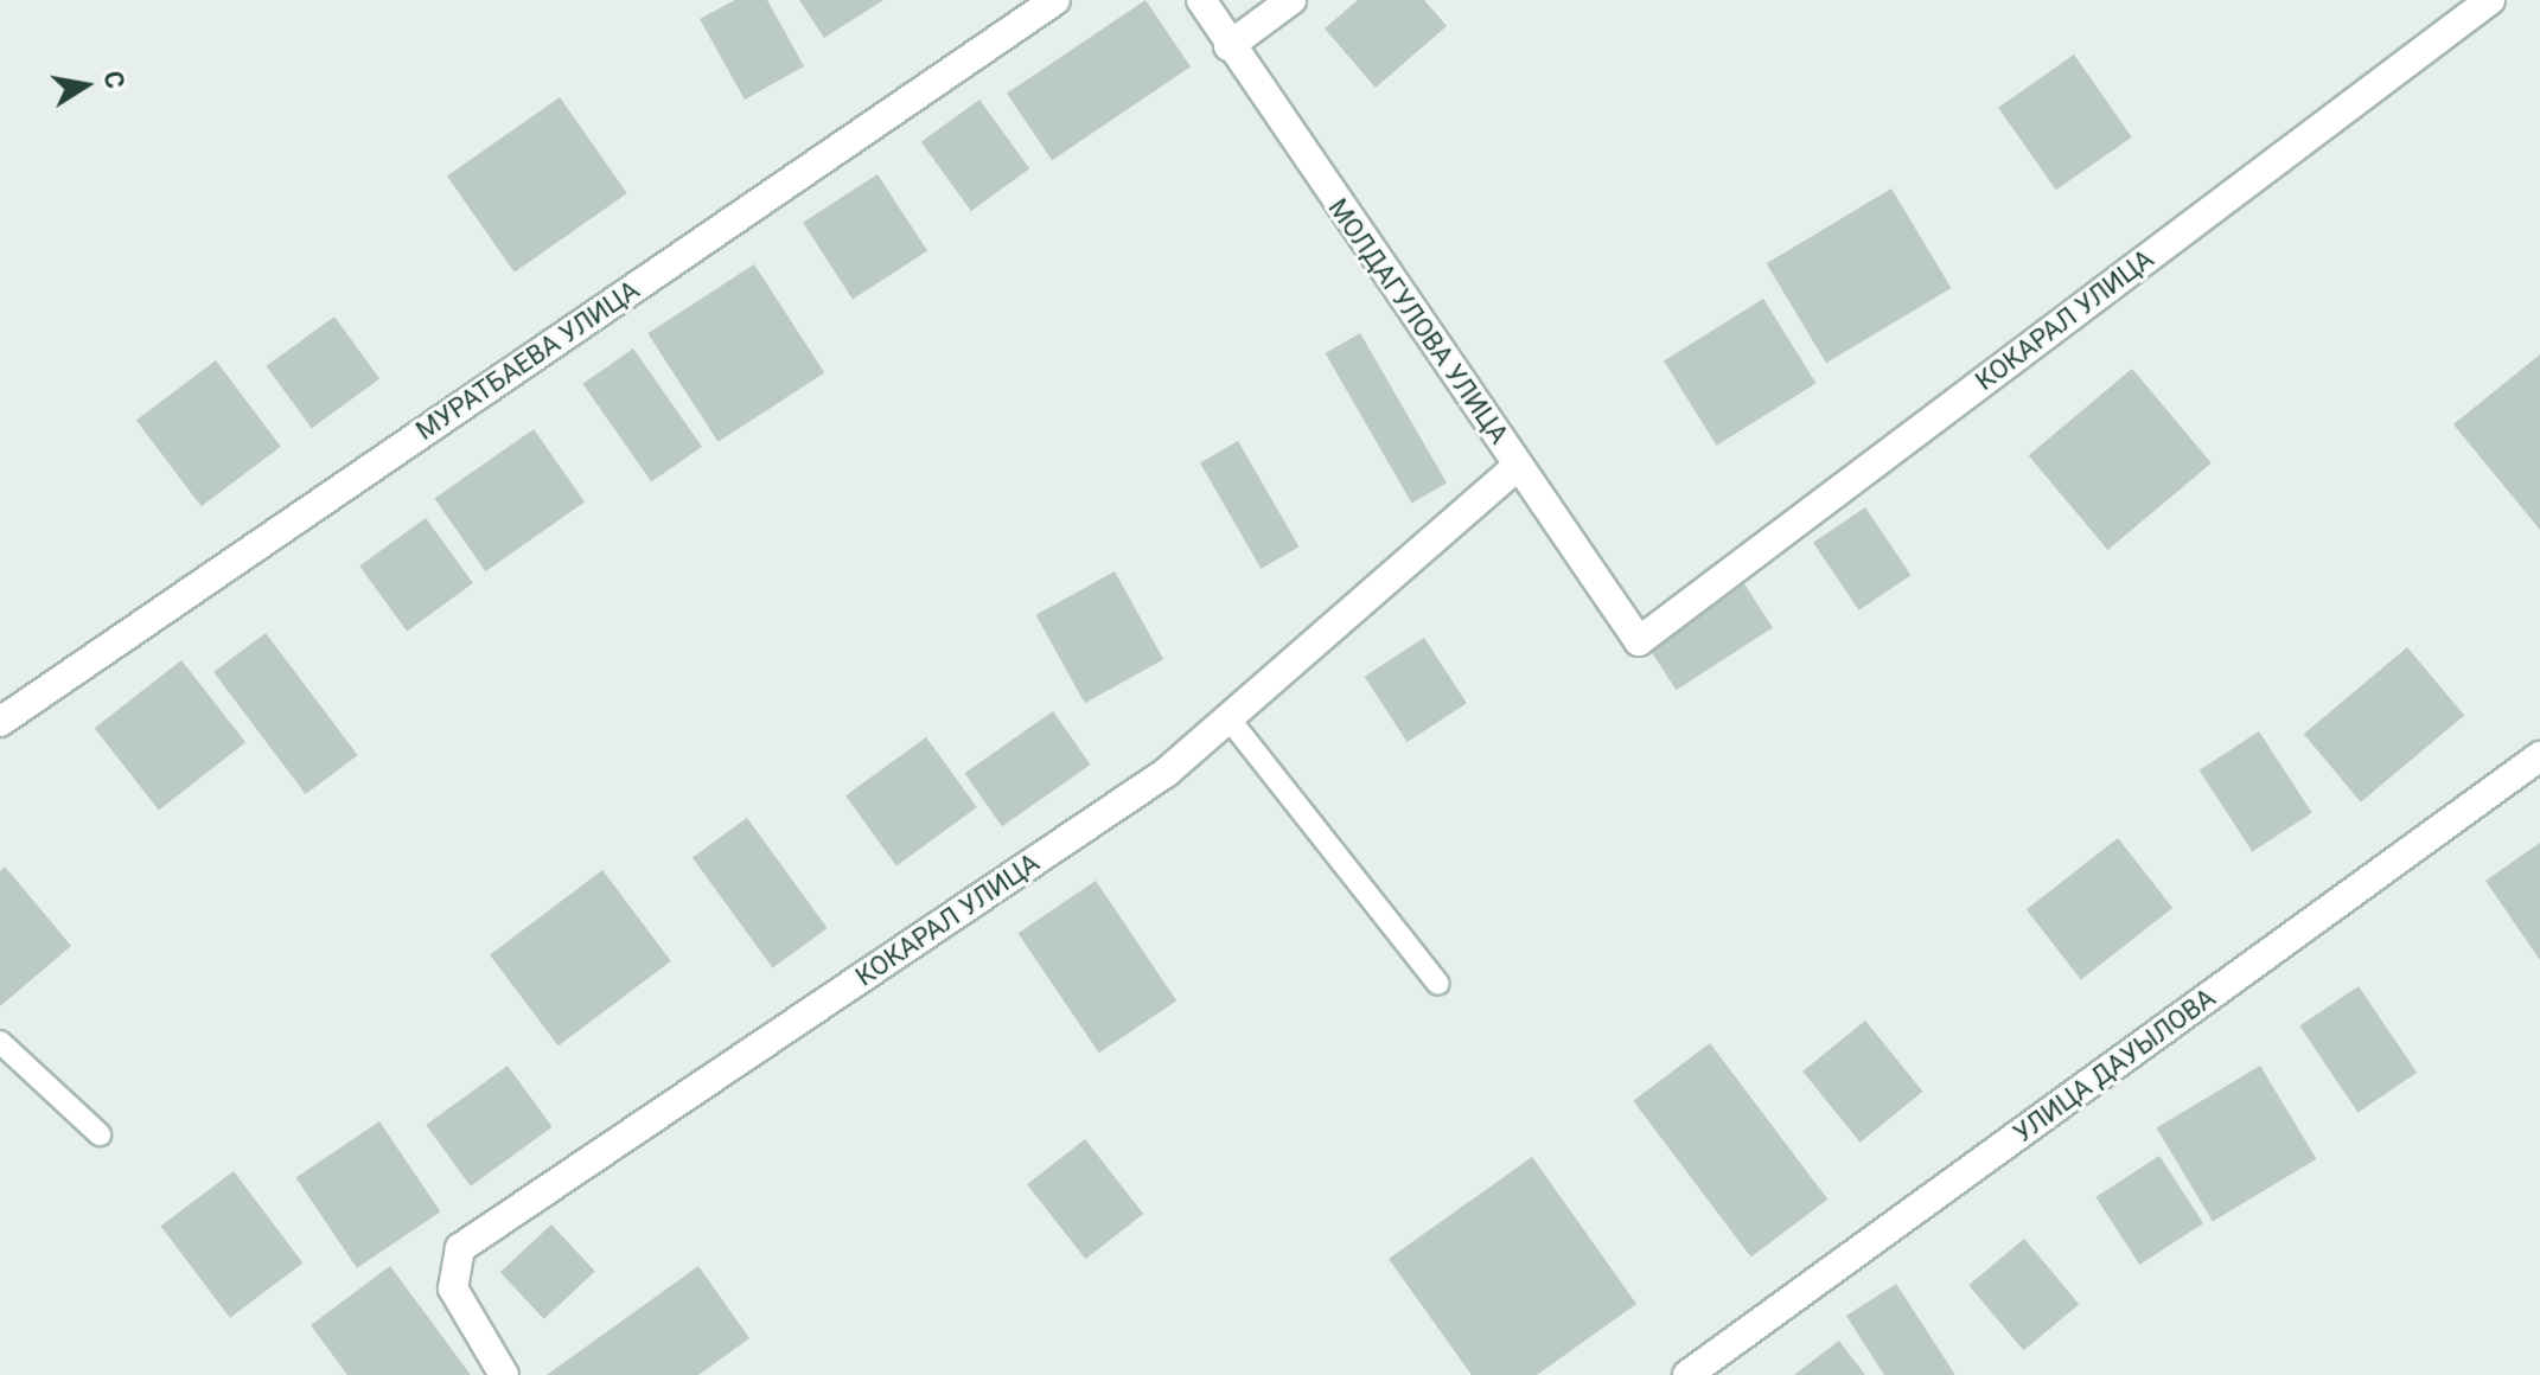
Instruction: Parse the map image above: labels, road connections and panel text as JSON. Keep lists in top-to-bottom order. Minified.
{"streets":{"street":["КОКАРАЛ УЛИЦА","МОЛДАГУЛОВА УЛИЦА","МУРАТБАЕВА УЛИЦА","УЛИЦА ДАУЫЛОВА"]},"crossings":[["КОКАРАЛ УЛИЦА","МОЛДАГУЛОВА УЛИЦА"]],"north":"right"}
